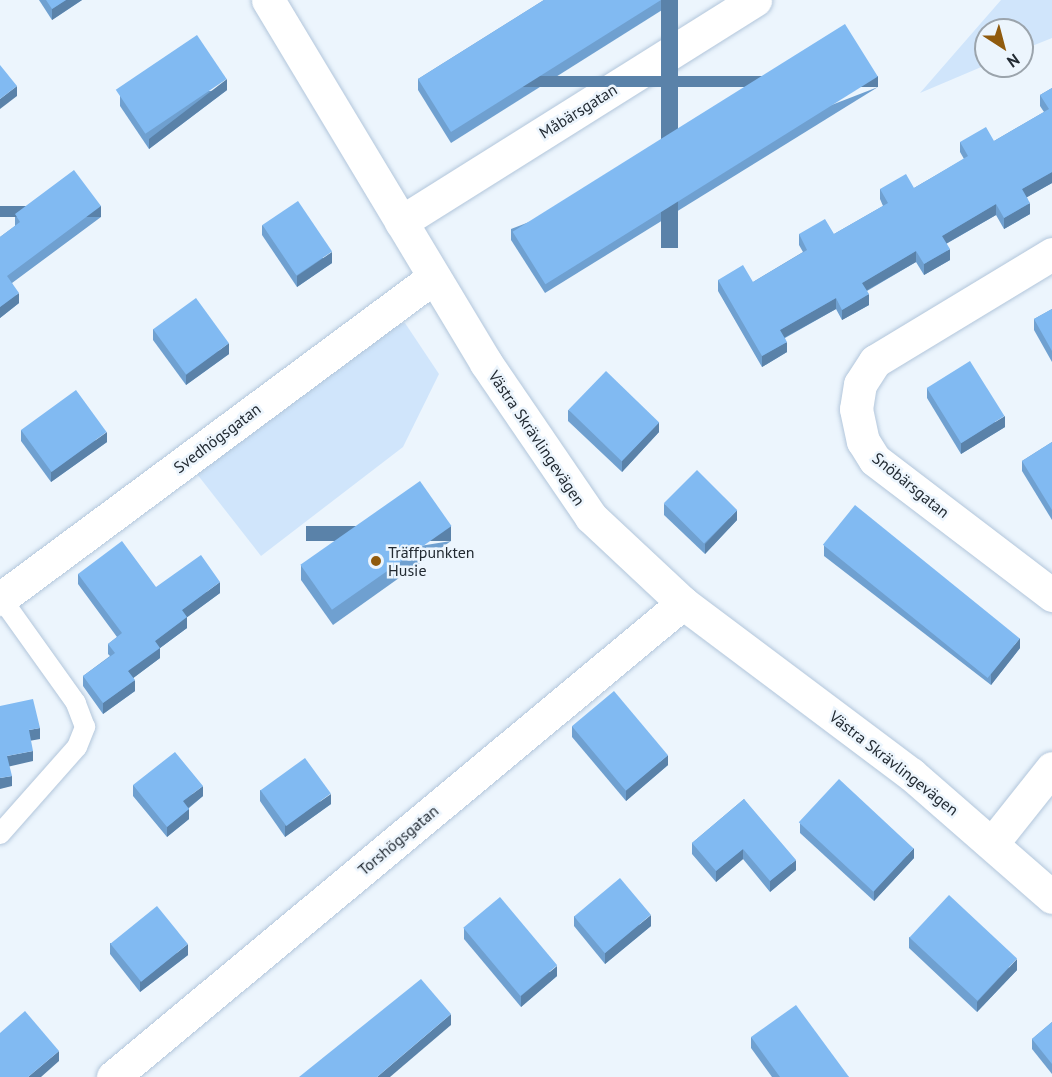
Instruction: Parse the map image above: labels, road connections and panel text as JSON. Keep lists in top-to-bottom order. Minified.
{"streets":{"street":["Måbärsgatan","Svedhögsgatan","Västra Skrävlingevägen","Snöbärsgatan","Torshögsgatan"]},"crossings":[["Måbärsgatan","Västra Skrävlingevägen"],["Svedhögsgatan","Västra Skrävlingevägen"],["Västra Skrävlingevägen","Torshögsgatan"]],"places":["Träffpunkten Husie"],"north":"bottom right"}
